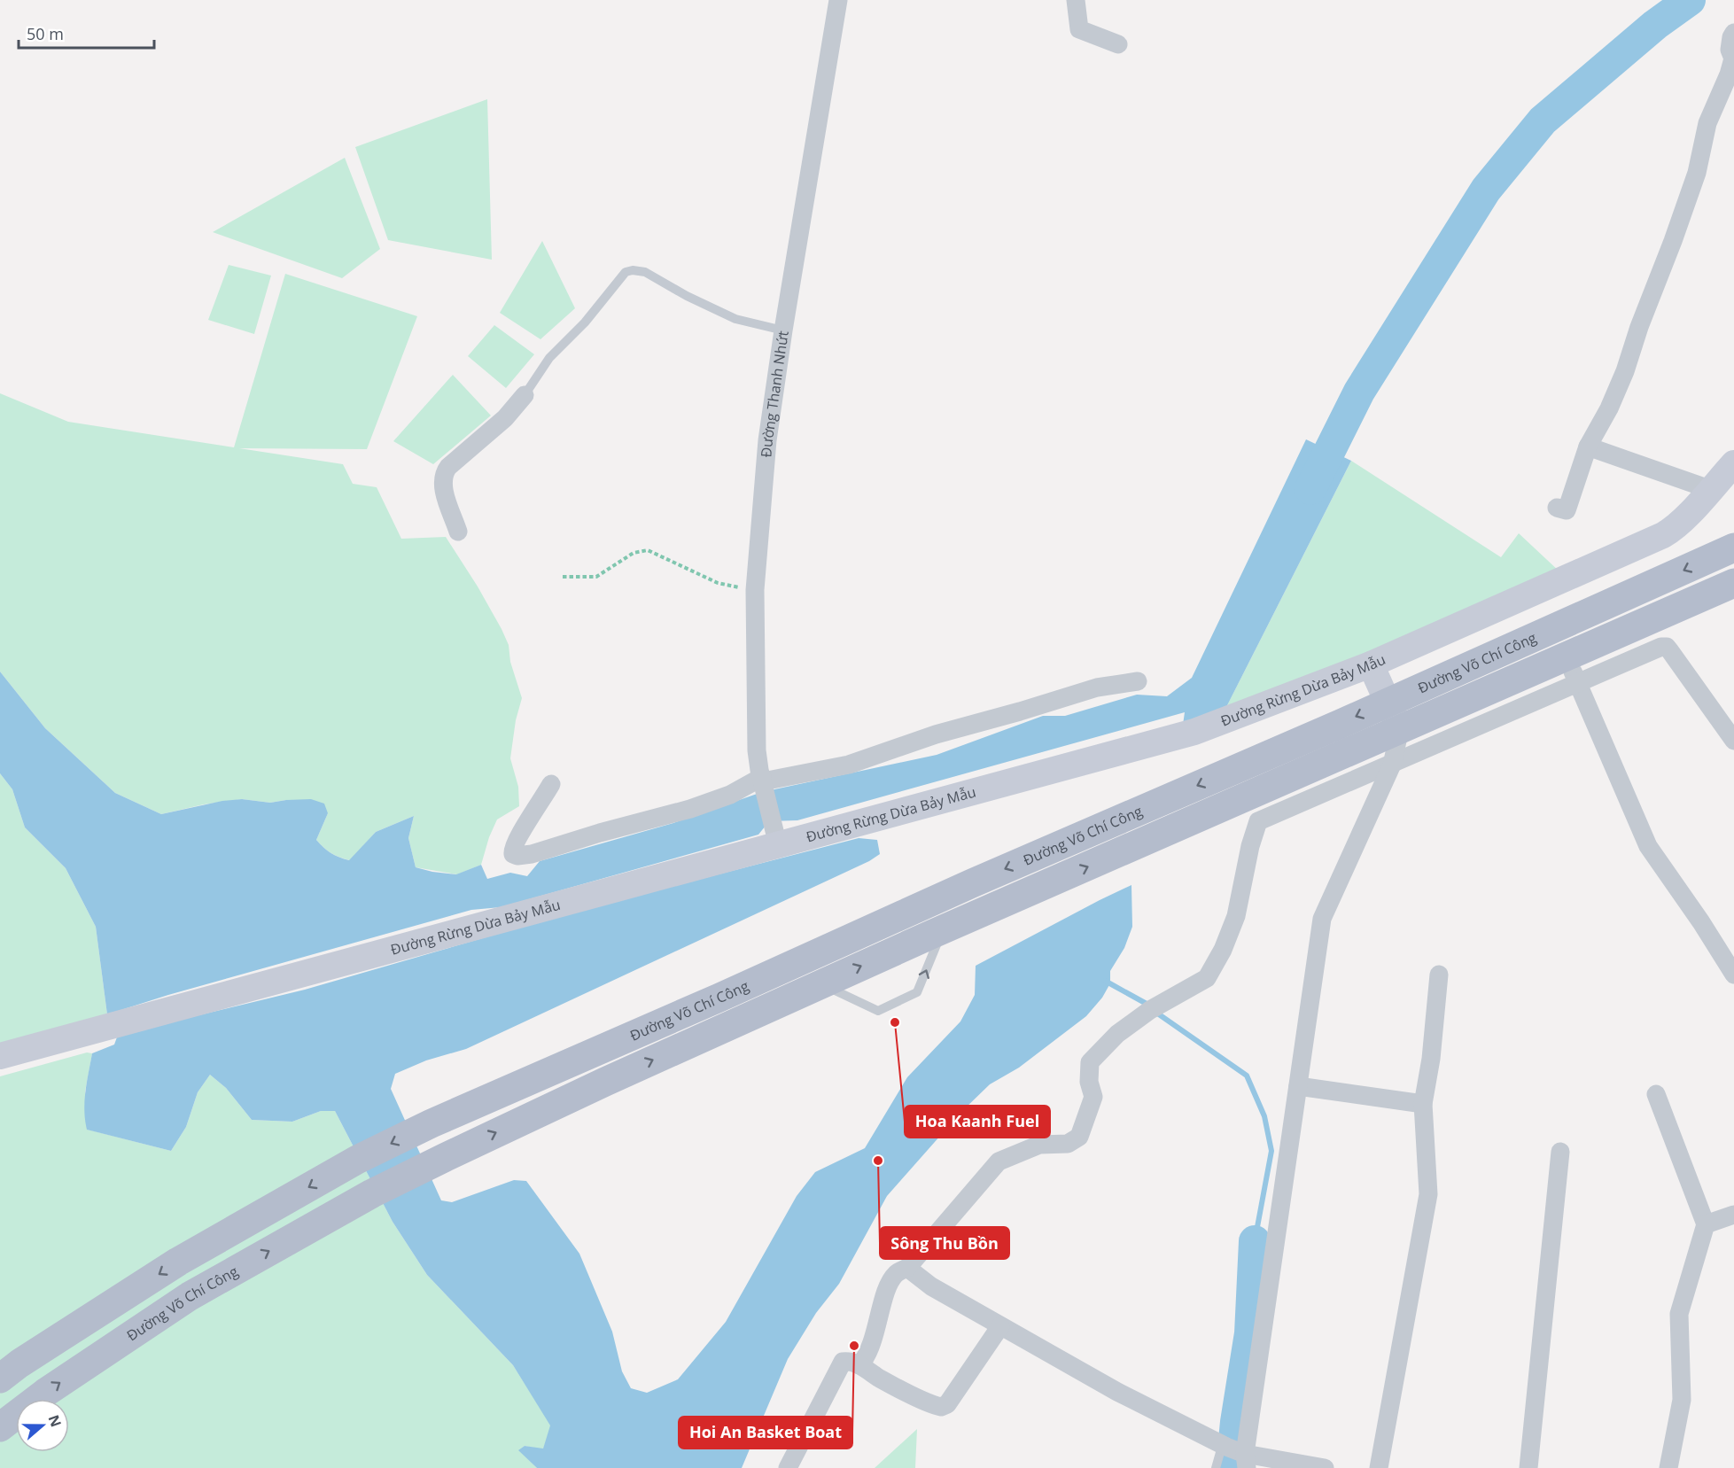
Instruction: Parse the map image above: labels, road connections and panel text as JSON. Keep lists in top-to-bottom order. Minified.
{"streets":{"main road":["Đường Võ Chí Công"],"street":["Đường Thanh Nhứt","Đường Rừng Dừa Bảy Mẫu"]},"crossings":[["Đường Thanh Nhứt","Đường Rừng Dừa Bảy Mẫu"]],"places":["Hoa Kaanh Fuel","Sông Thu Bồn","Hoi An Basket Boat"],"scale_bar":"50 m","north":"right"}
